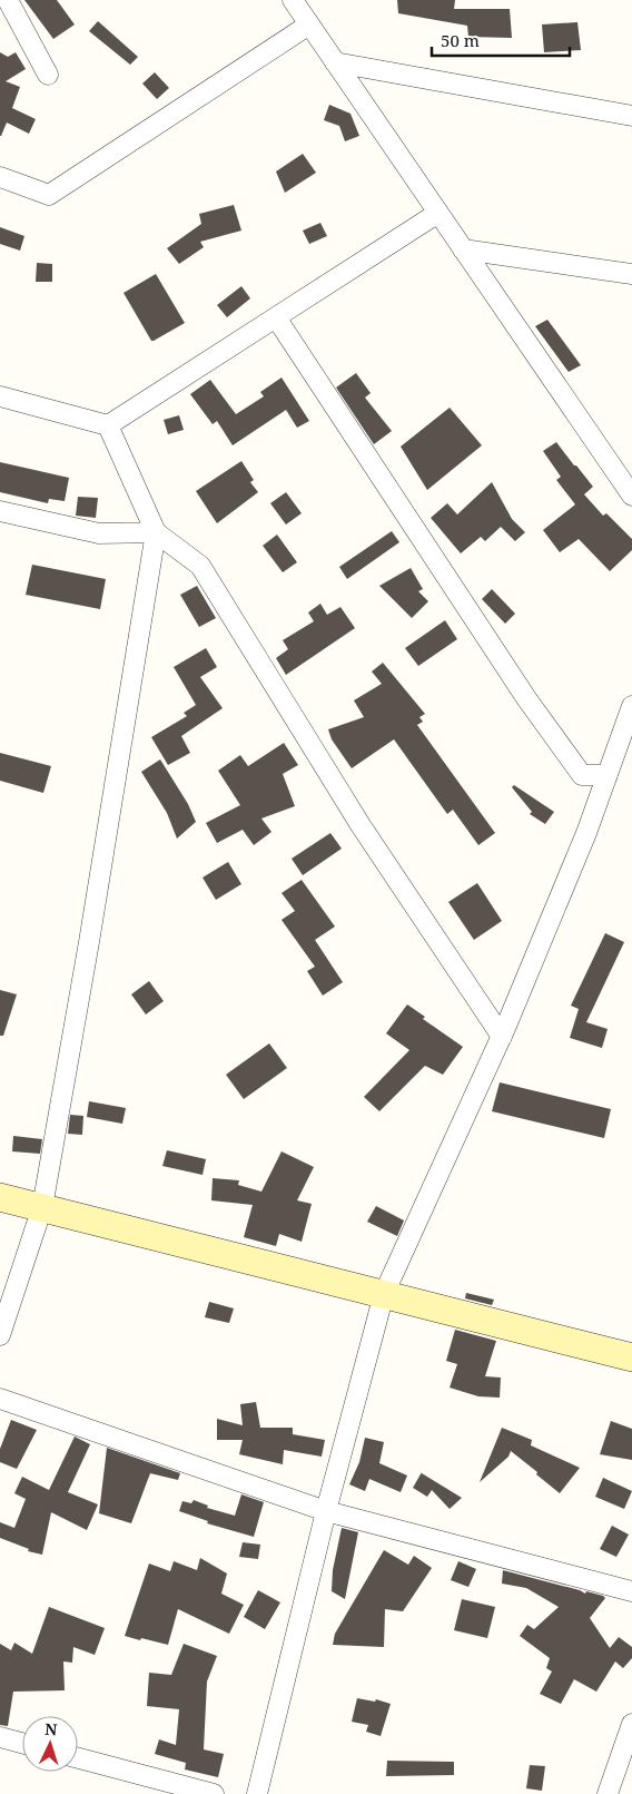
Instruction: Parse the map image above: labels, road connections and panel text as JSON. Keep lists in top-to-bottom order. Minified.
{"scale_bar":"50 m","north":"top"}
